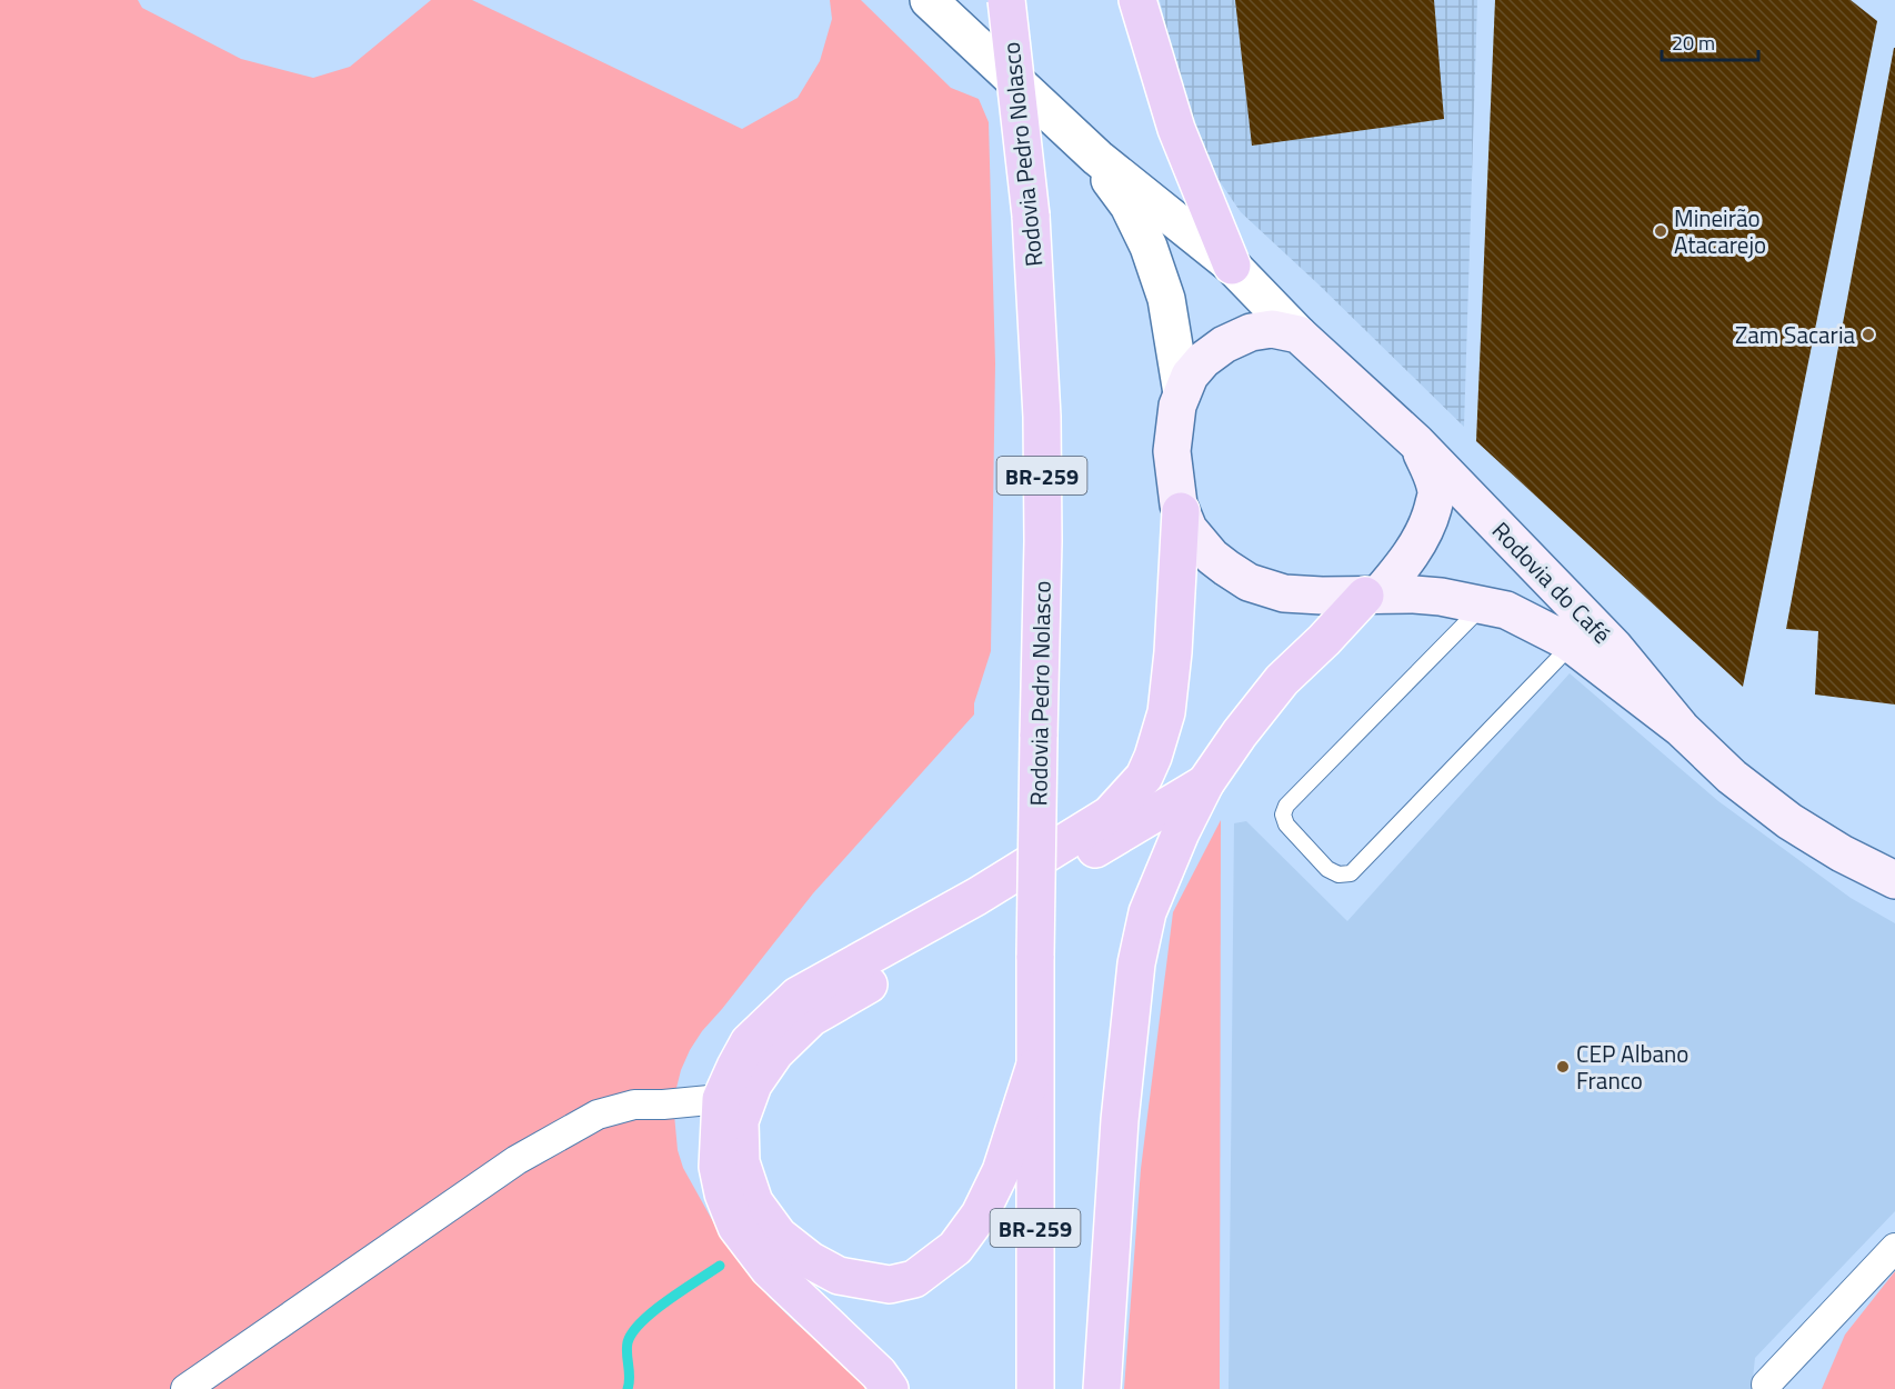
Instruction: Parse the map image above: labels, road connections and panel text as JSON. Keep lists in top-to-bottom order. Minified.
{"streets":{"highway":["Rodovia Pedro Nolasco","BR-259"],"main road":["Rodovia do Café"]},"places":["Mineirão Atacarejo","Zam Sacaria","CEP Albano Franco"],"scale_bar":"20 m"}
